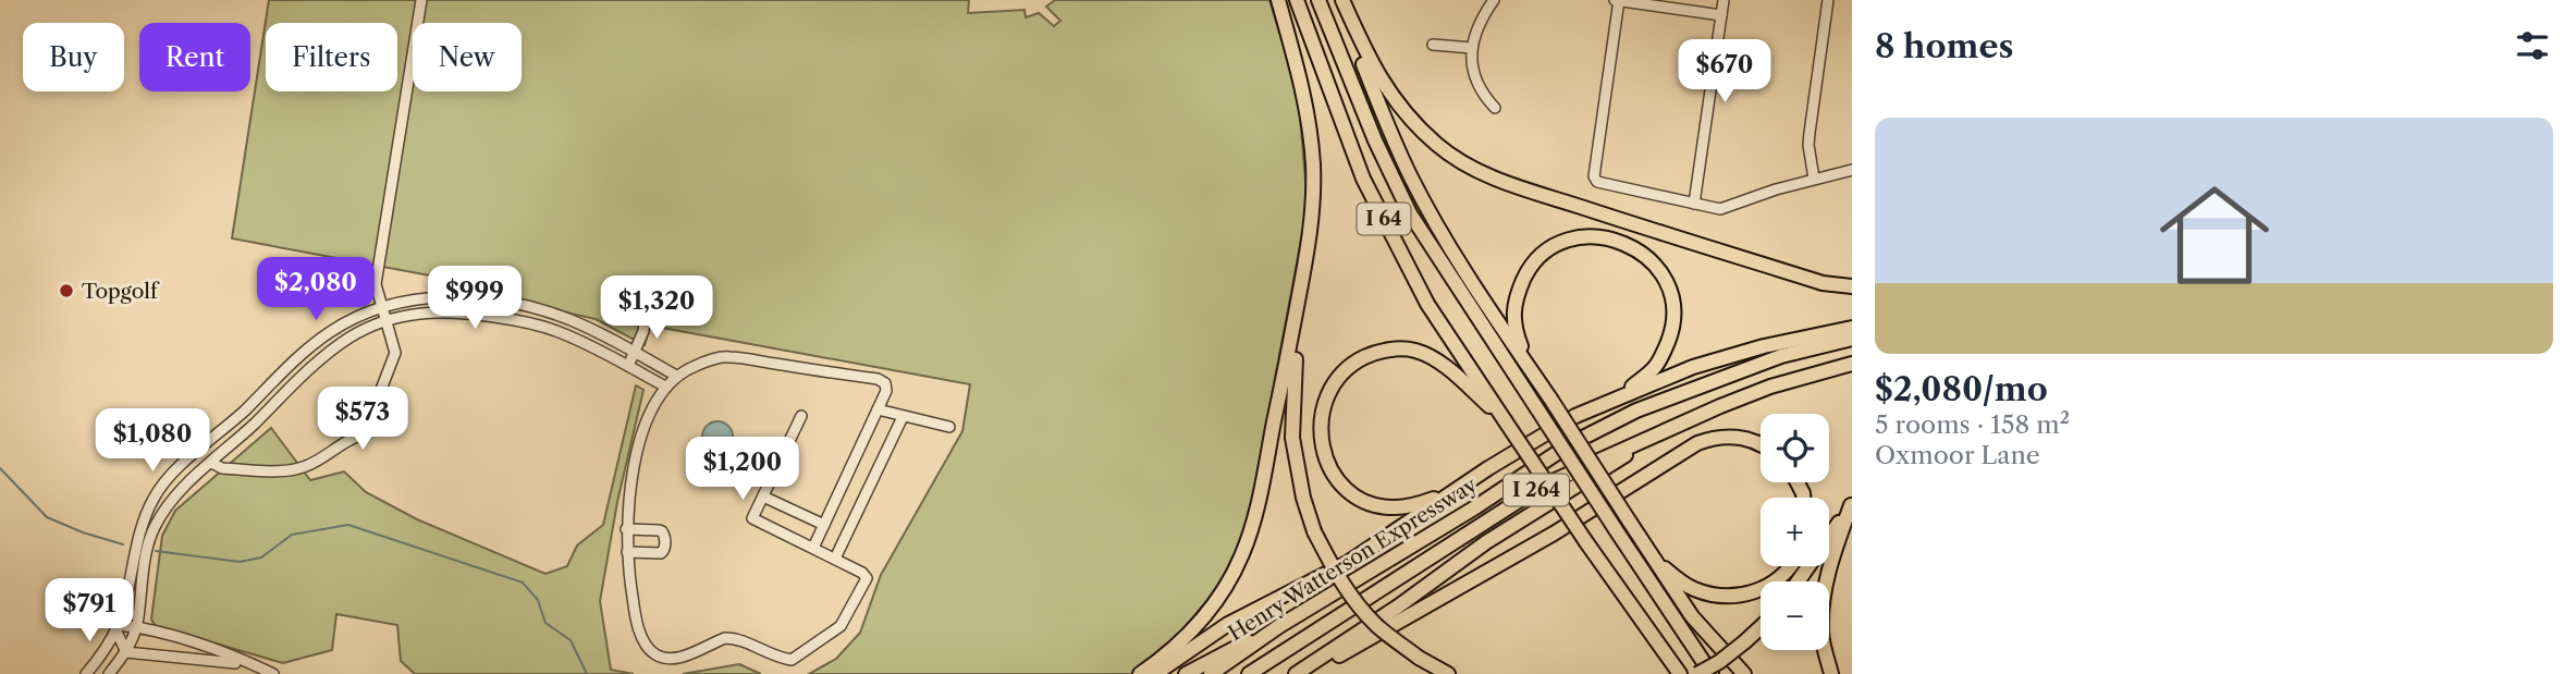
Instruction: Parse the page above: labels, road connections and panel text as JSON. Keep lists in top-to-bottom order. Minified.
{"streets":{"highway":["I 64","I 264","Henry Watterson Expressway"]},"places":["Topgolf"],"page":{"heading":"8 homes","chip":["Buy","Rent","Filters","New"],"price":["$670","$2,080","$999","$1,320","$573","$1,080","$1,200","$791"],"list":[{"name":"$2,080/mo","note":"5 rooms · 158 m² · Oxmoor Lane"}],"map_buttons":["+","−"]}}
